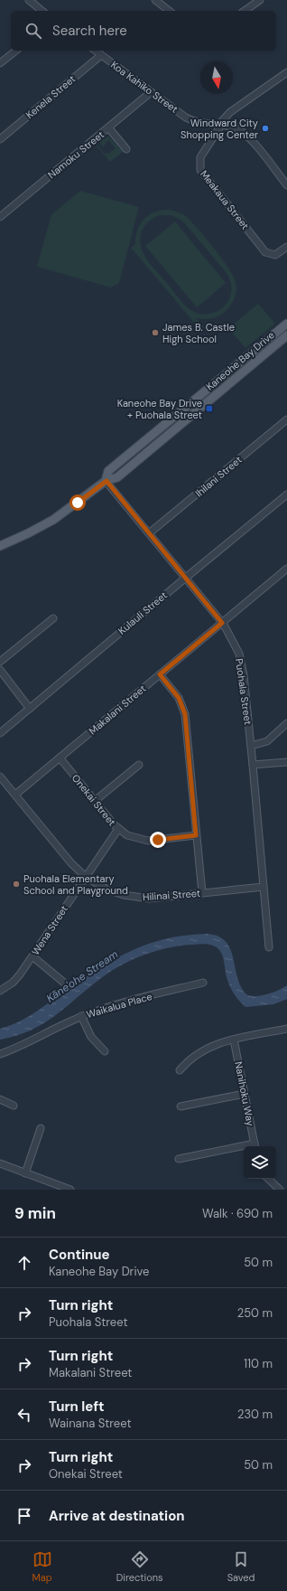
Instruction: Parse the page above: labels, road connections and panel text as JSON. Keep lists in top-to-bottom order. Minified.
{"streets":{"main road":["Kaneohe Bay Drive"],"street":["Koa Kahiko Street","Kenela Street","Namoku Street","Meakaua Street","Ihilani Street","Kulauli Street","Puohala Street","Makalani Street","Onekai Street","Hilinai Street","Wena Street","Waikalua Place","Nanihoku Way"]},"crossings":[["Koa Kahiko Street","Kenela Street"],["Koa Kahiko Street","Namoku Street"],["Koa Kahiko Street","Meakaua Street"],["Kaneohe Bay Drive","Puohala Street"],["Ihilani Street","Puohala Street"],["Kulauli Street","Puohala Street"],["Puohala Street","Makalani Street"],["Puohala Street","Hilinai Street"],["Makalani Street","Onekai Street"],["Makalani Street","Hilinai Street"],["Onekai Street","Wena Street"],["Hilinai Street","Wena Street"]],"water":["Kāne'ohe Stream"],"places":{"other":["Windward City Shopping Center","James B. Castle High School","Puohala Elementary School and Playground"],"transit":["Kaneohe Bay Drive + Puohala Street"]},"north":"bottom","page":{"search":"Search here","heading":["9 min","Walk · 690 m"],"list":[["Continue","Kaneohe Bay Drive","50 m"],["Turn right","Puohala Street","250 m"],["Turn right","Makalani Street","110 m"],["Turn left","Wainana Street","230 m"],["Turn right","Onekai Street","50 m"],"Arrive at destination"],"nav":["Map","Directions","Saved"]}}
